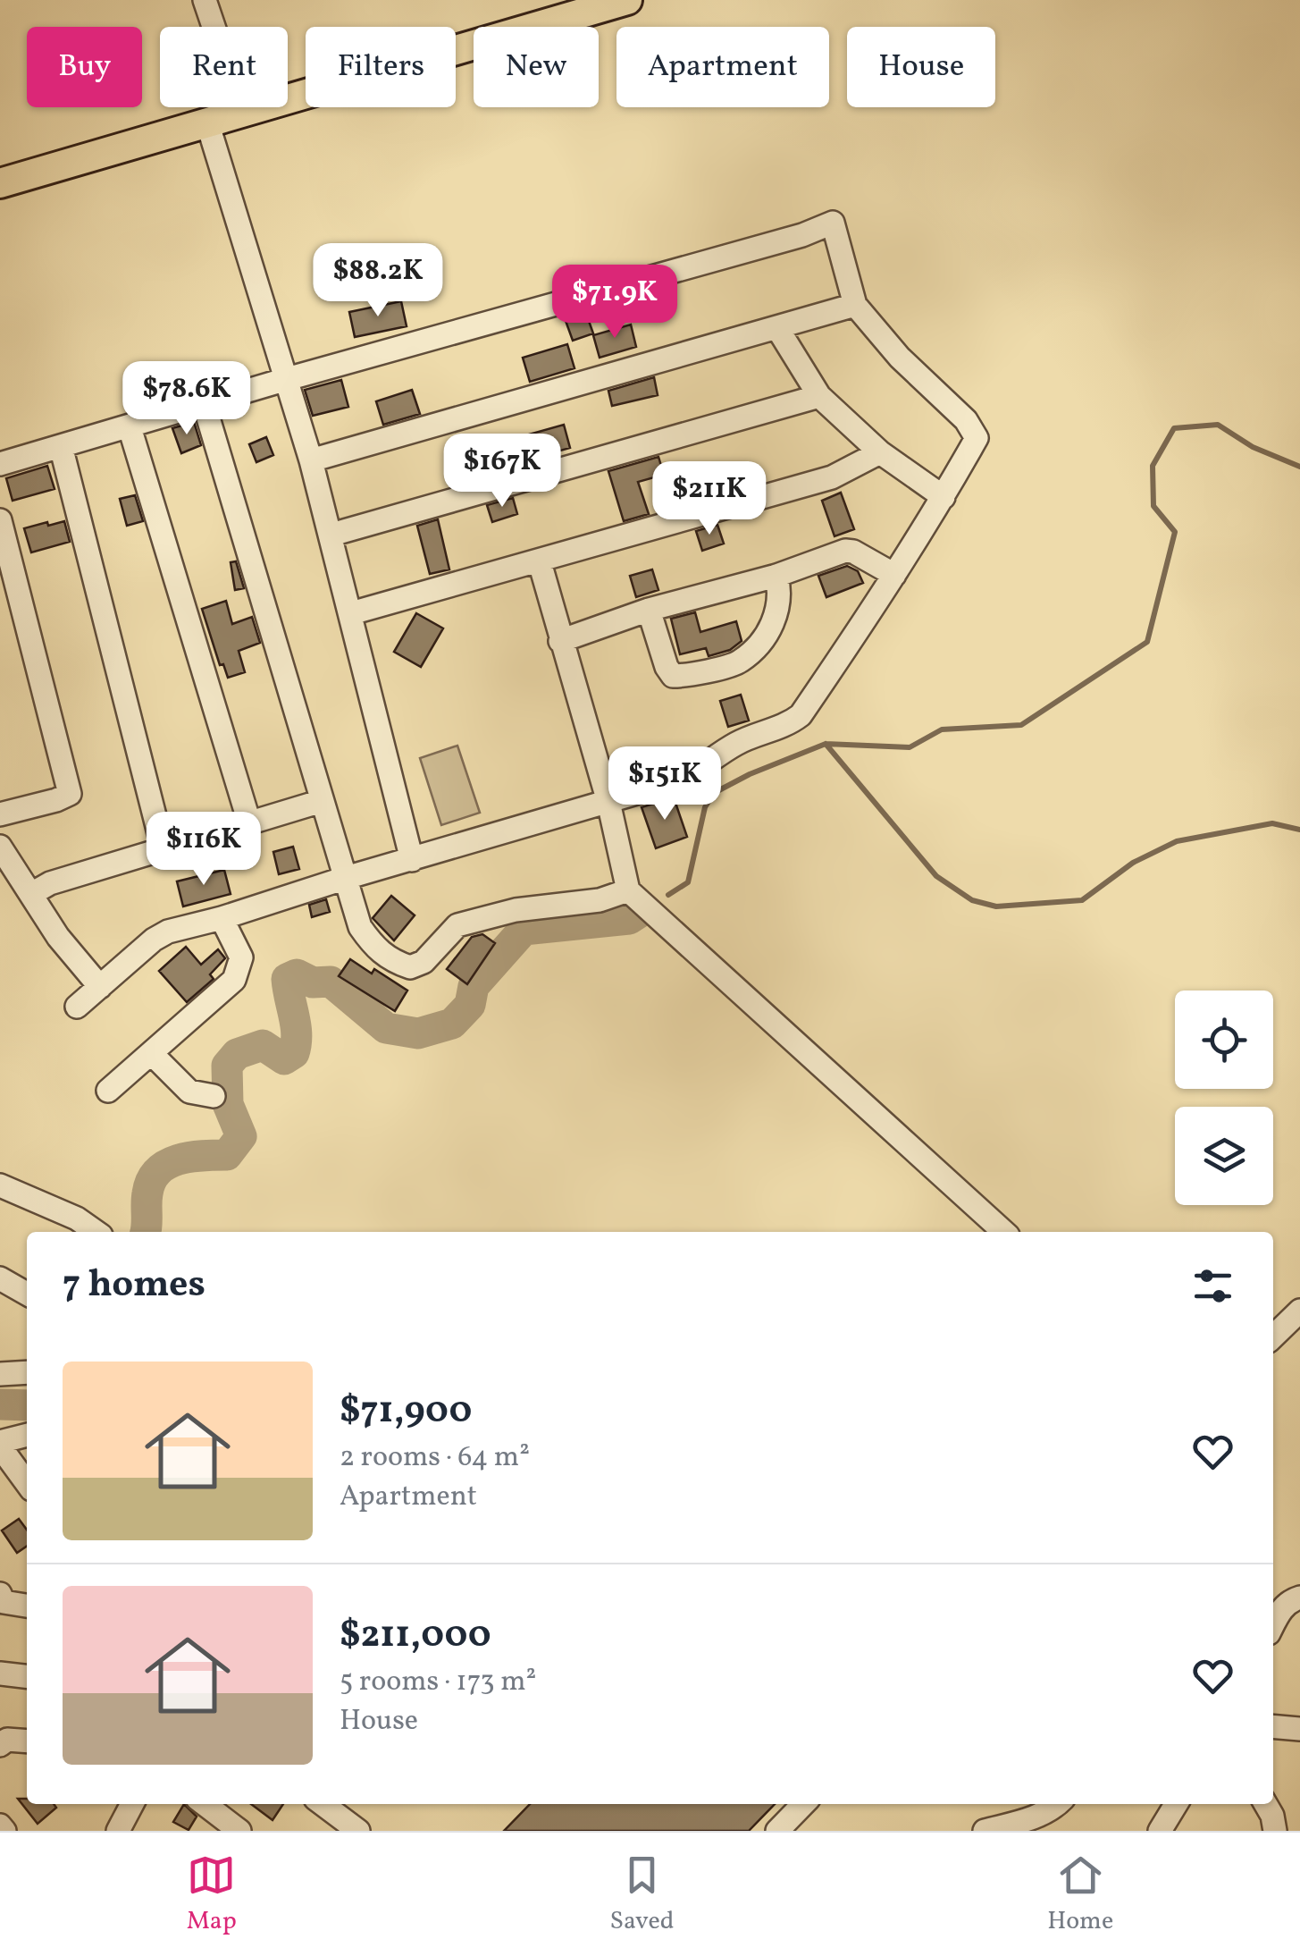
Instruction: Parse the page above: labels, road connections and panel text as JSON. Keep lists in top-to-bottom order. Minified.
{"page":{"chip":["Buy","Rent","Filters","New","Apartment","House"],"price":["$88.2K","$71.9K","$78.6K","$167K","$211K","$151K","$116K"],"heading":"7 homes","list":[{"name":"$71,900","note":"2 rooms · 64 m² · Apartment"},{"name":"$211,000","note":"5 rooms · 173 m² · House"}],"tabs":["Map","Saved","Home"]}}
